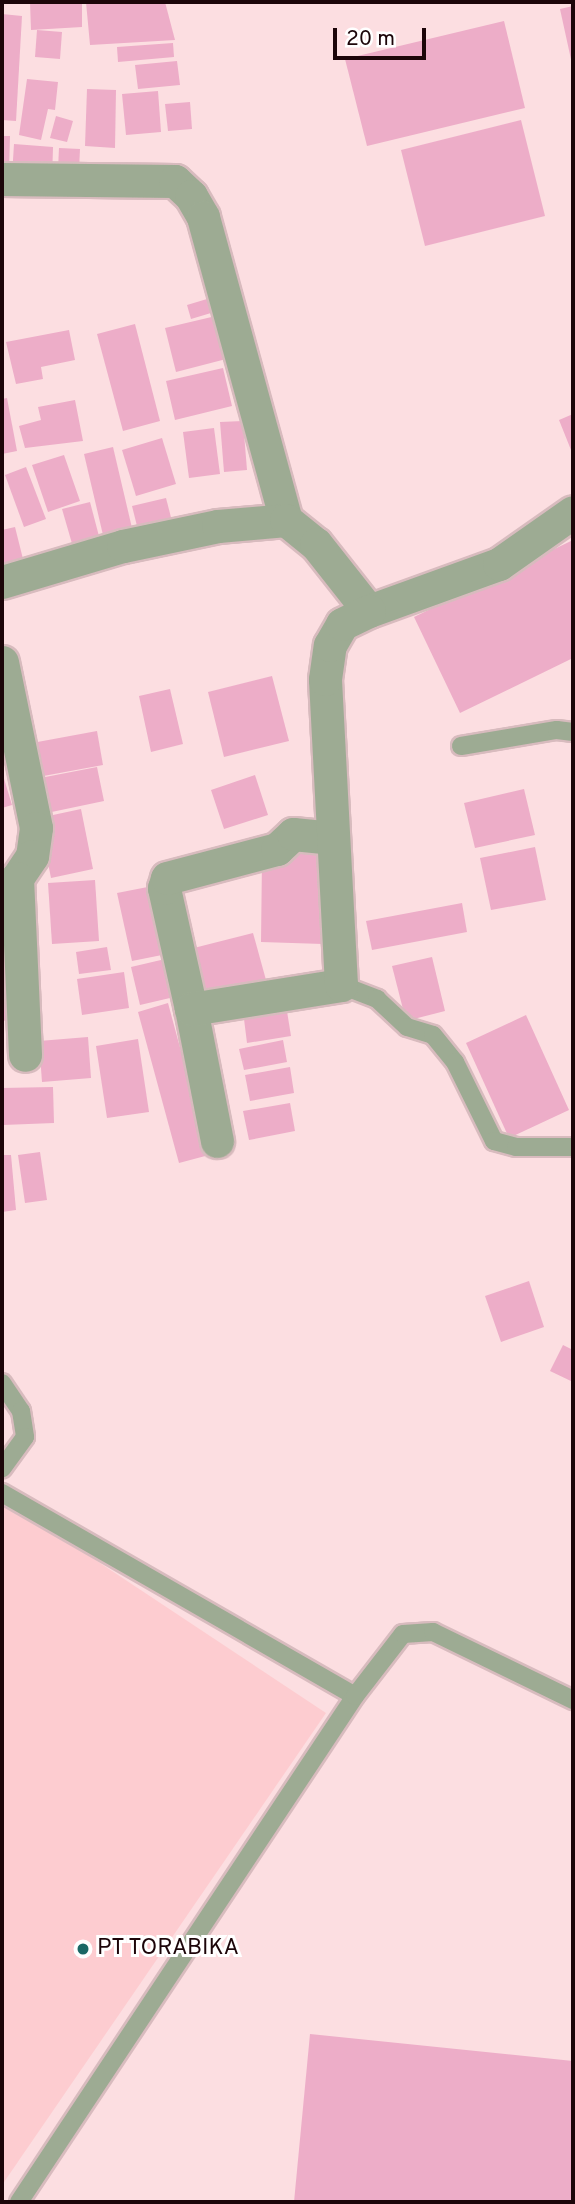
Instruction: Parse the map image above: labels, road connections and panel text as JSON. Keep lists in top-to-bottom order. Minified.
{"places":["PT TORABIKA"],"scale_bar":"20 m"}
